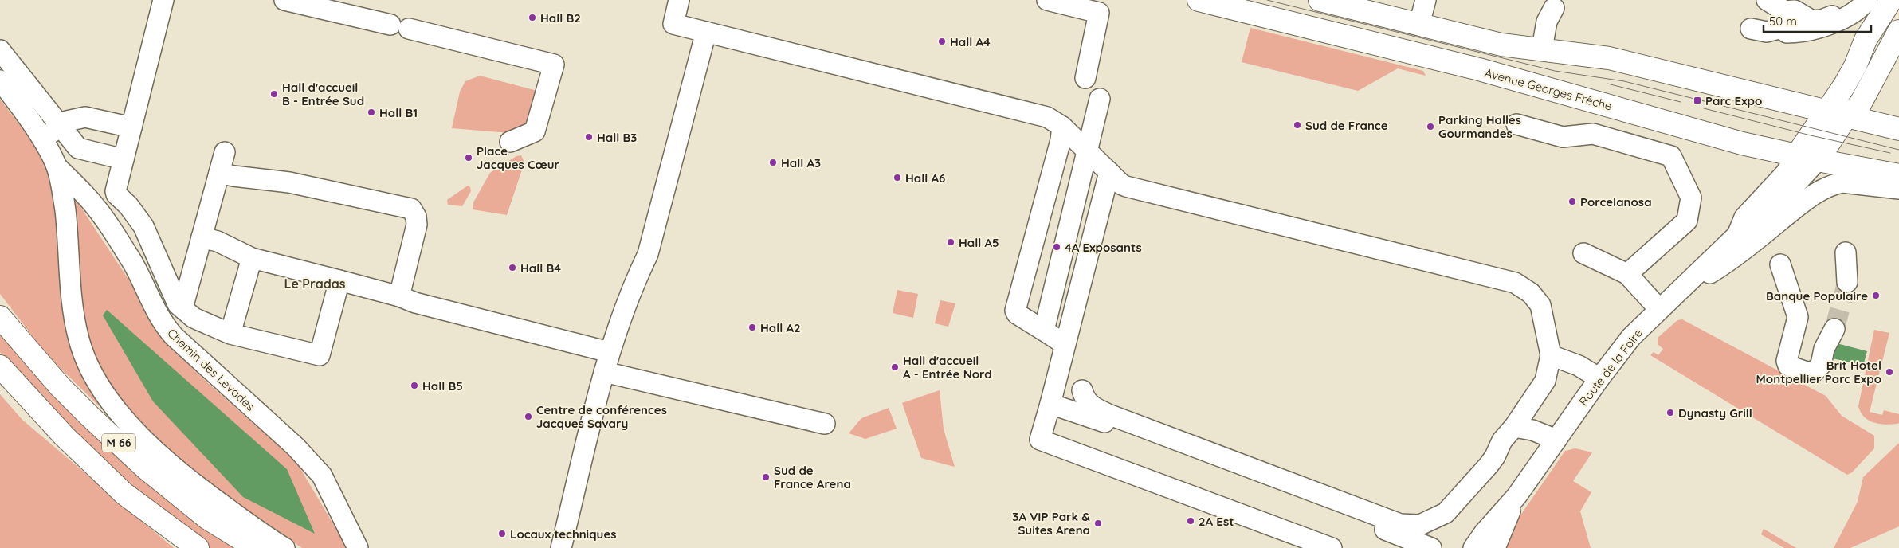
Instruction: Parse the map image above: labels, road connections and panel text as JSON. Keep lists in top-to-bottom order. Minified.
{"streets":{"main road":["Avenue Georges Frêche","M 66"],"street":["Route de la Foire","Chemin des Levades"]},"crossings":[["Avenue Georges Frêche","Route de la Foire"],["Chemin des Levades","M 66"]],"districts":["Le Pradas"],"places":{"other":["Hall B2","Hall A4","Hall d'accueil B - Entrée Sud","Hall B1","Sud de France","Parking Halles Gourmandes","Hall B3","Place Jacques Cœur","Hall A3","Hall A6","Porcelanosa","Hall A5","4A Exposants","Hall B4","Banque Populaire","Hall A2","Hall d'accueil A - Entrée Nord","Brit Hotel Montpellier Parc Expo","Hall B5","Dynasty Grill","Centre de conférences Jacques Savary","Sud de France Arena","2A Est","3A VIP Park & Suites Arena","Locaux techniques"],"transit":["Parc Expo"]},"scale_bar":"50 m"}
